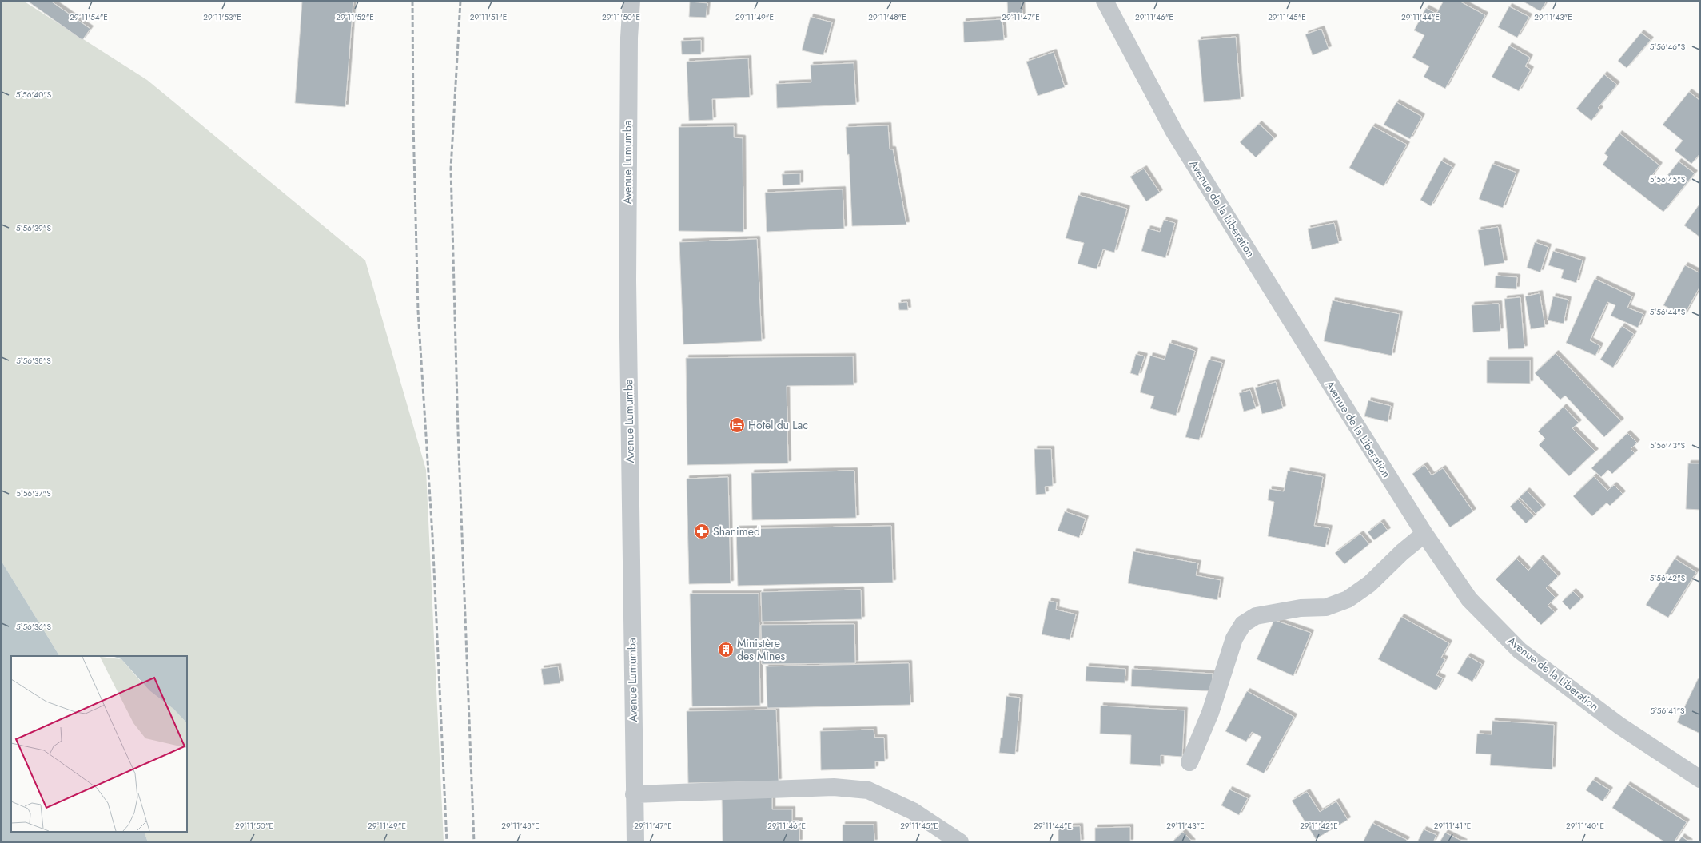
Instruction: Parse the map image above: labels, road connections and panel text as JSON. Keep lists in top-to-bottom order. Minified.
{"streets":{"street":["Avenue Lumumba","Avenue de la Liberation"]},"places":{"hotel":["Hotel du Lac"],"pharmacy":["Shanimed"],"building":["Ministère des Mines"]},"coordinates":["29°11'54\"E","29°11'53\"E","29°11'52\"E","29°11'51\"E","29°11'50\"E","29°11'49\"E","29°11'48\"E","29°11'47\"E","29°11'46\"E","29°11'45\"E","29°11'44\"E","29°11'43\"E","5°56'46\"S","5°56'40\"S","5°56'45\"S","5°56'39\"S","5°56'44\"S","5°56'38\"S","5°56'43\"S","5°56'37\"S","5°56'42\"S","5°56'36\"S","5°56'41\"S","29°11'42\"E","29°11'41\"E","29°11'40\"E"]}
